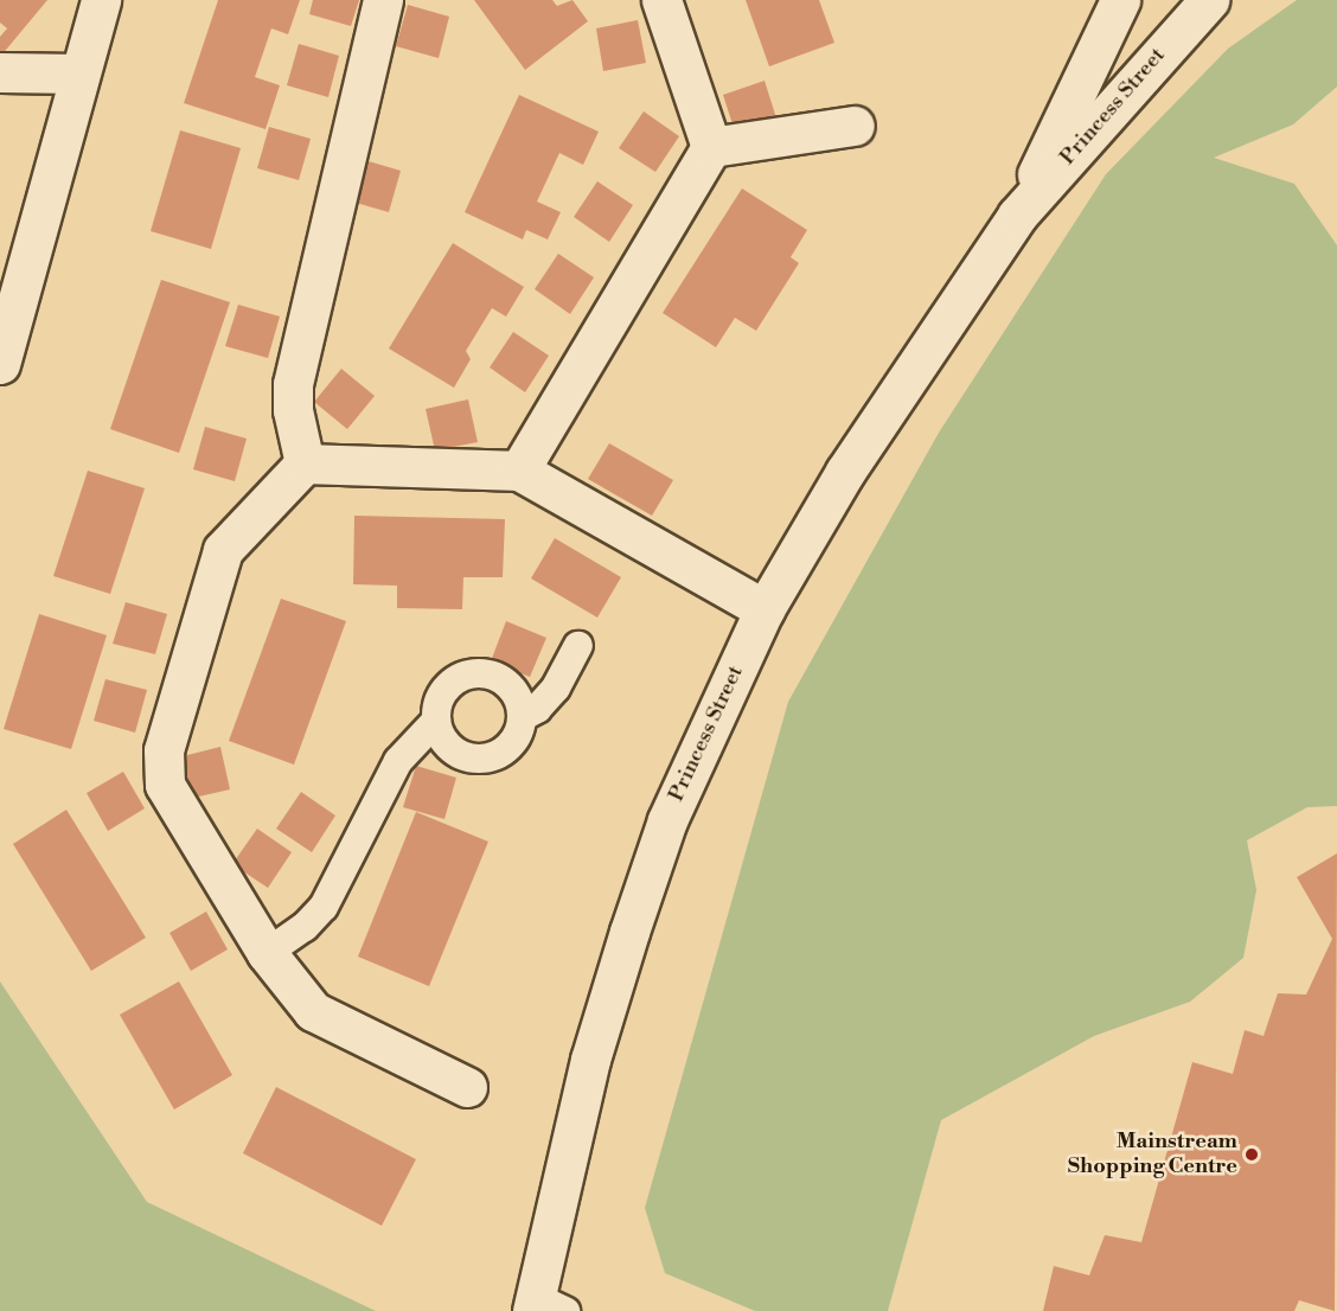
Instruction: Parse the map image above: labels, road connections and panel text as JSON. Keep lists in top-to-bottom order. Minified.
{"streets":{"street":["Princess Street"]},"places":["Mainstream Shopping Centre"]}
